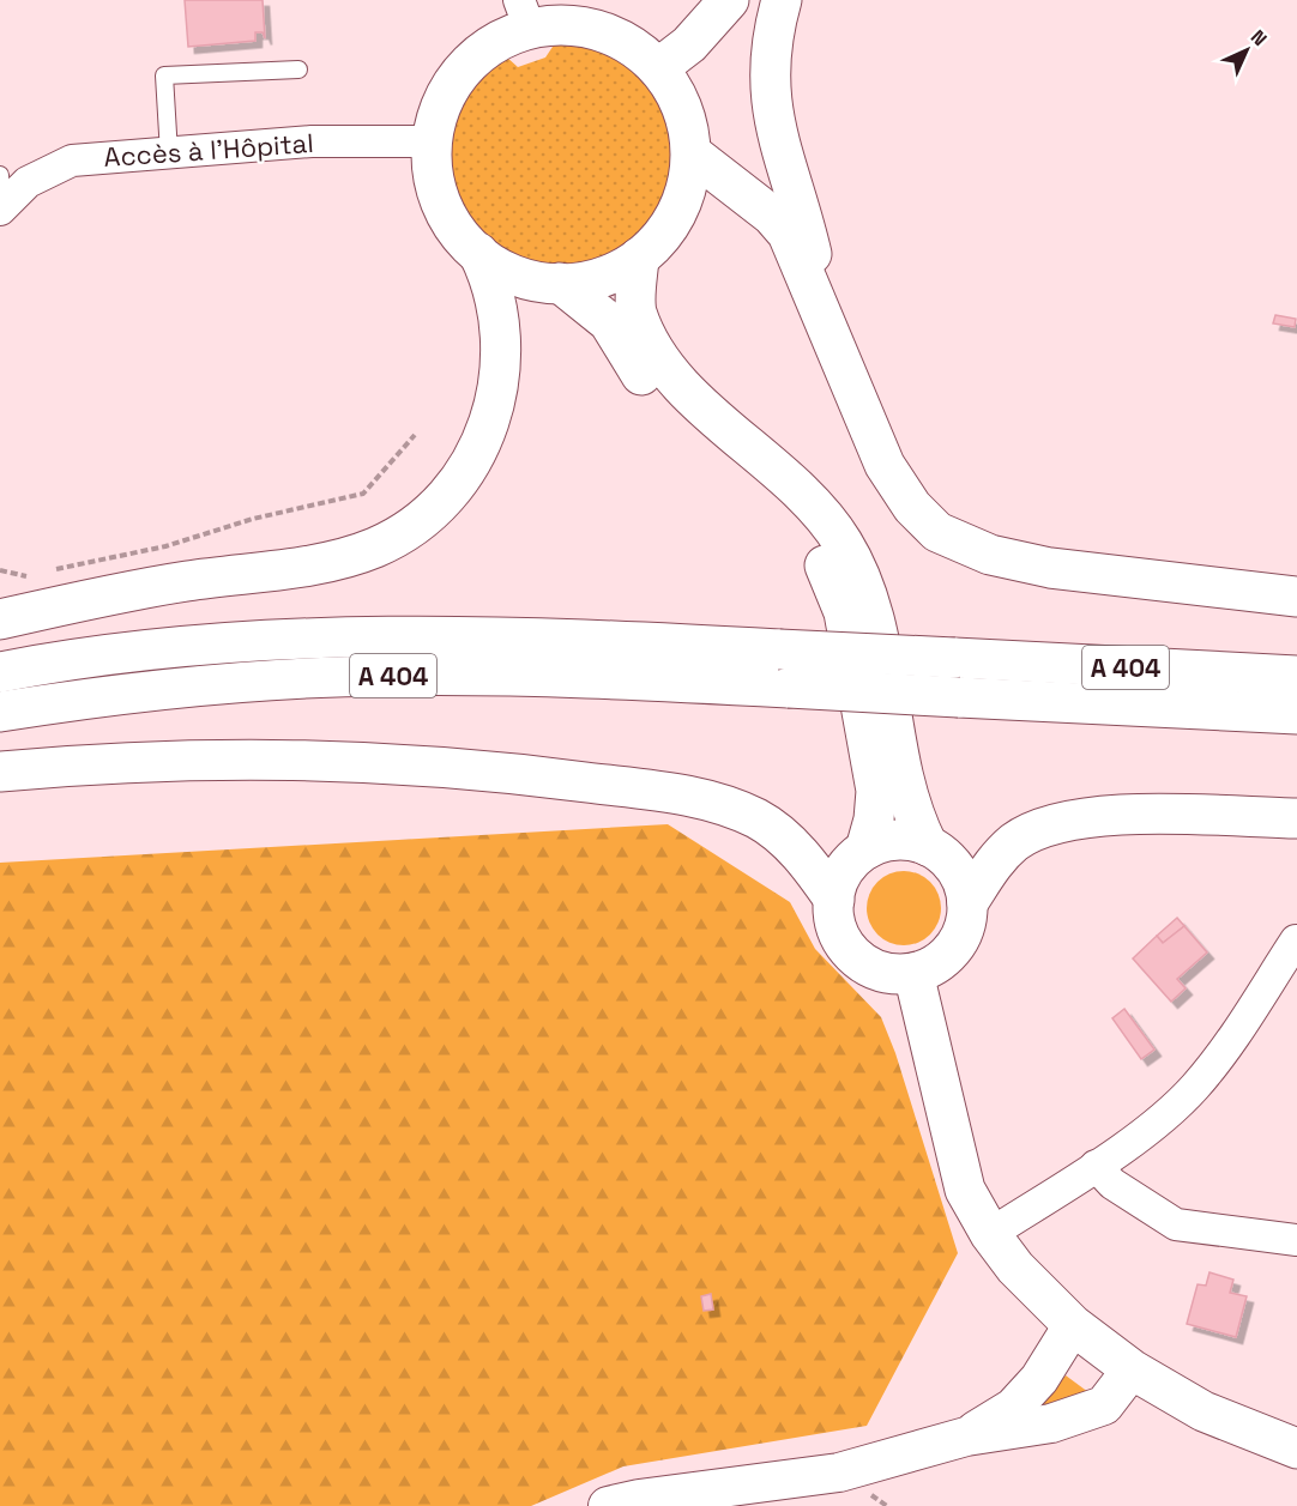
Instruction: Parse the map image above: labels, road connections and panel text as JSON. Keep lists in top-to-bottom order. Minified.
{"streets":{"main road":["A 404"],"street":["Accès à l'Hôpital"]},"north":"top right"}
